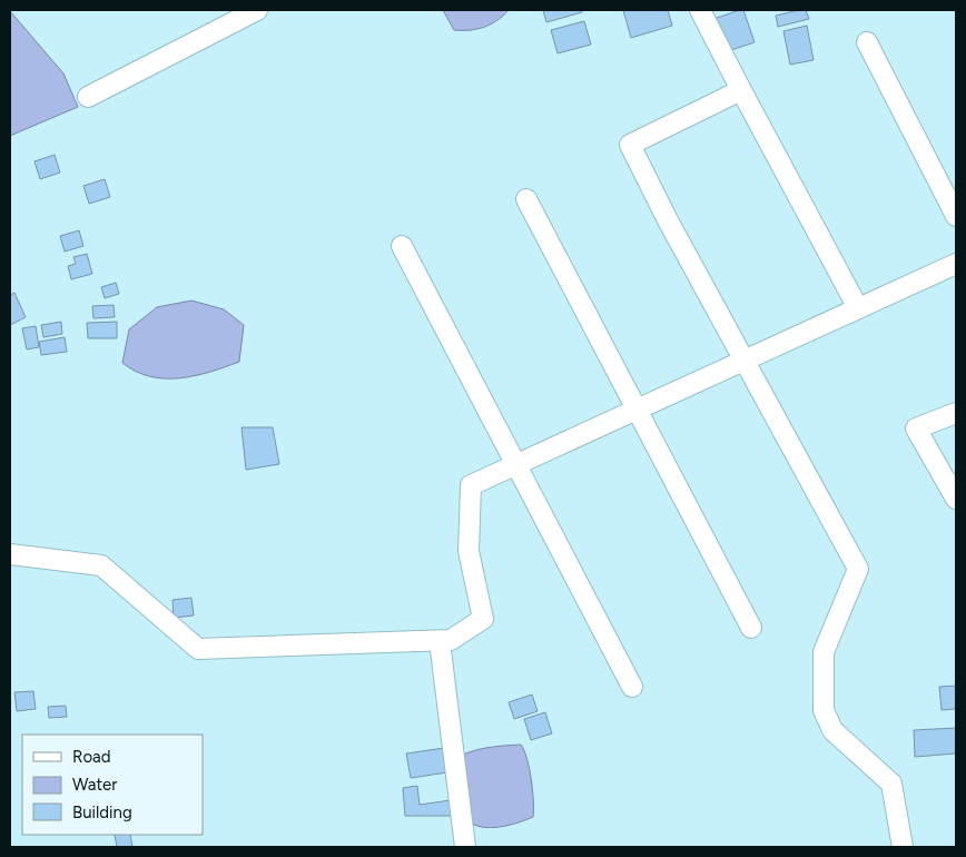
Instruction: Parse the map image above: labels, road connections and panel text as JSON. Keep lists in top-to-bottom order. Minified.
{"legend":["Road","Water","Building"]}
